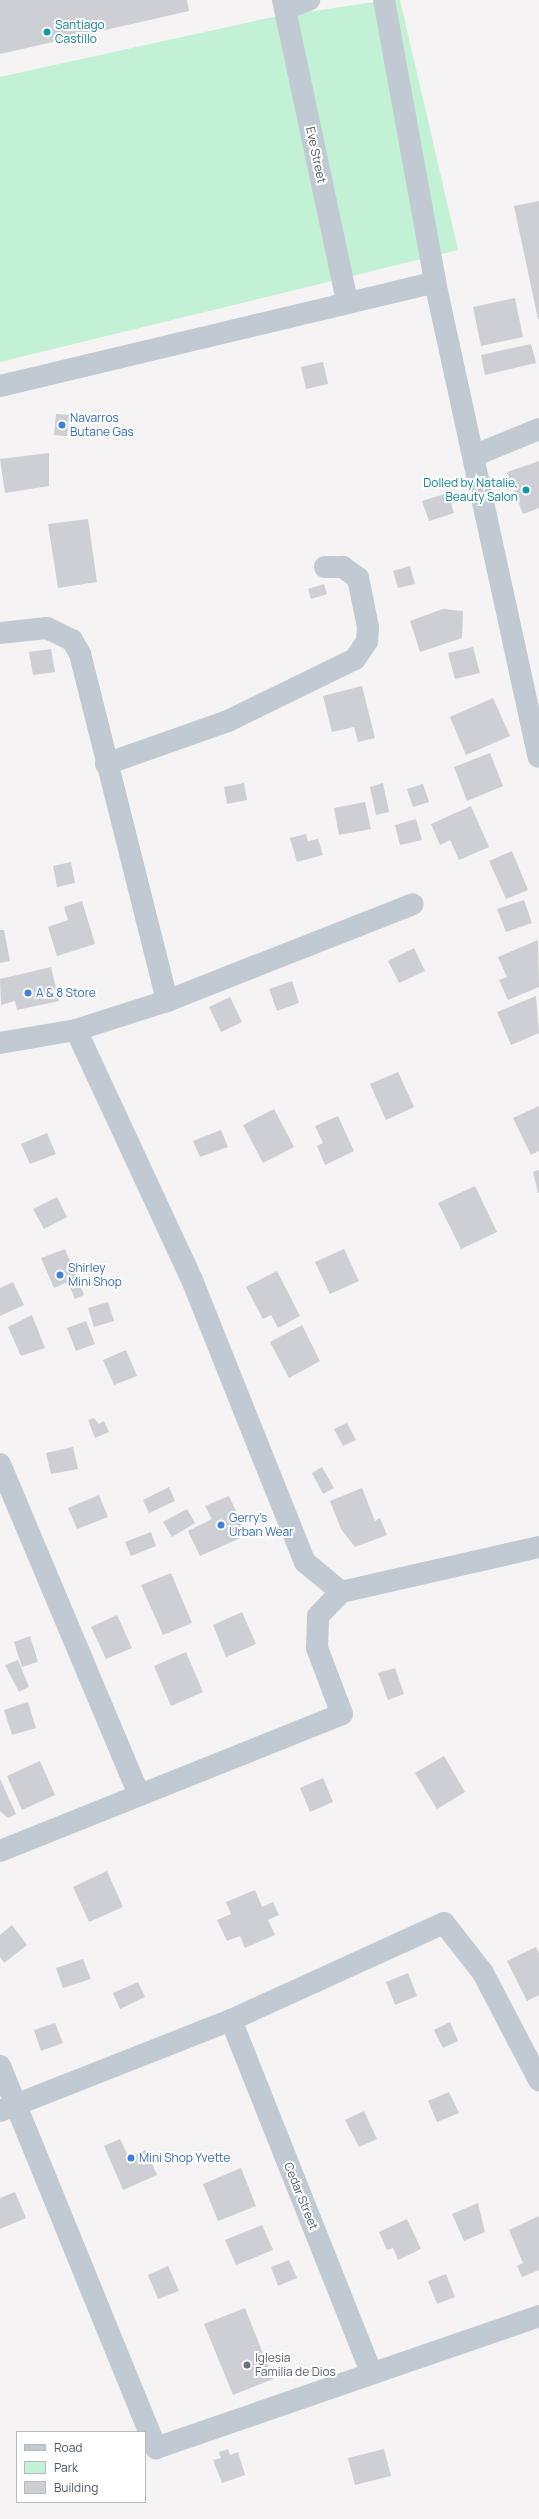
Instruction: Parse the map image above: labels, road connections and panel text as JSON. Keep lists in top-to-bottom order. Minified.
{"streets":{"street":["Eve Street","Cedar Street"]},"places":["Santiago Castillo","Navarros Butane Gas","Dolled by Natalie, Beauty Salon","A & 8 Store","Shirley Mini Shop","Gerry's Urban Wear","Mini Shop Yvette","Iglesia Familia de Dios"],"legend":["Road","Park","Building"]}
